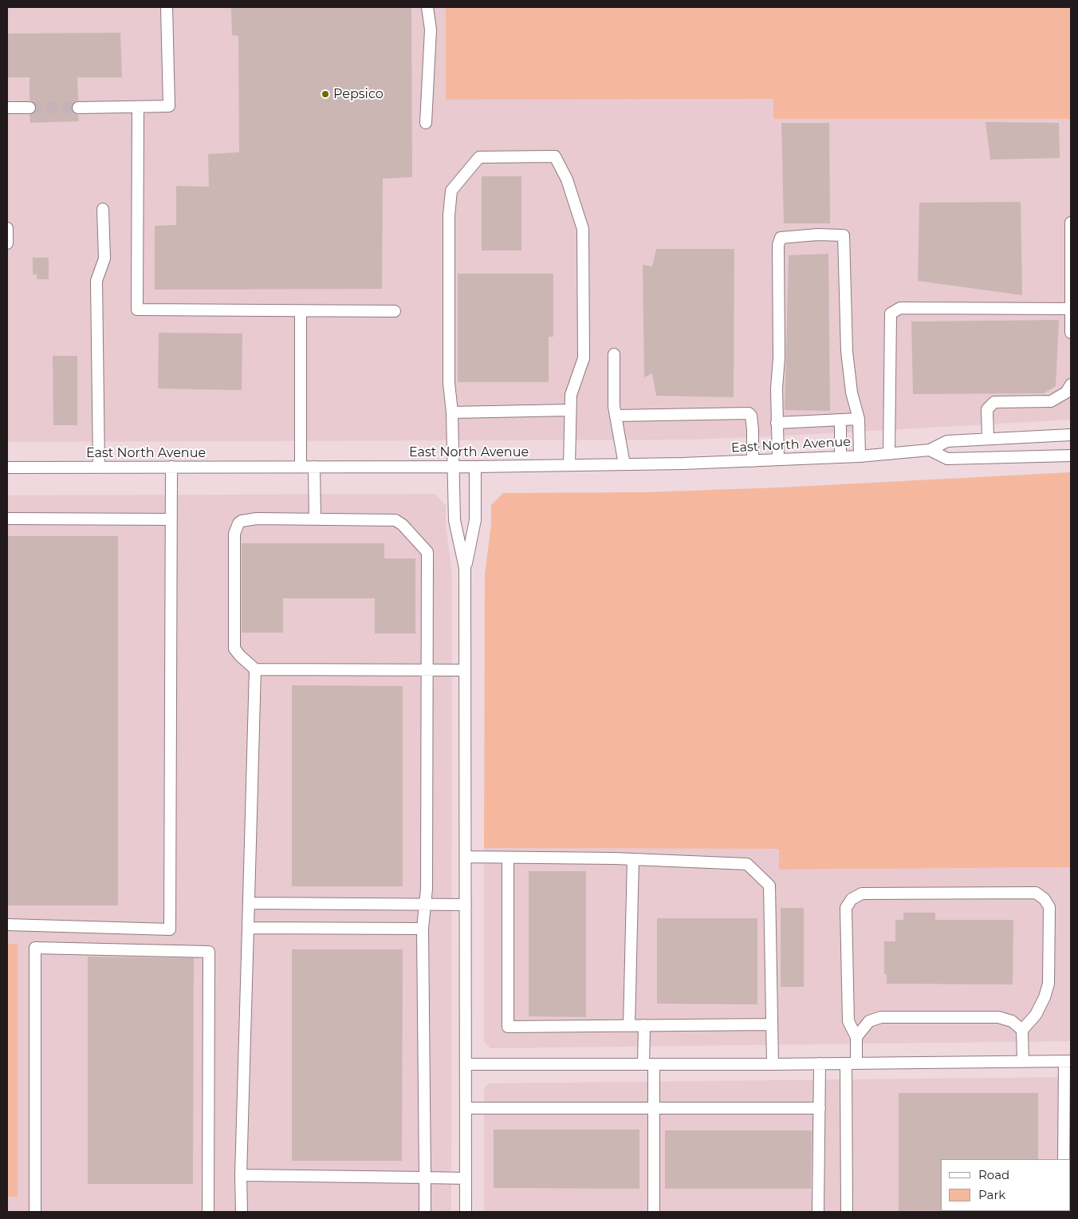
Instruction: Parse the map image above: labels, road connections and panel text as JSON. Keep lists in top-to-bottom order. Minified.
{"streets":{"street":["East North Avenue"]},"places":["Pepsico"],"legend":["Road","Park"]}
